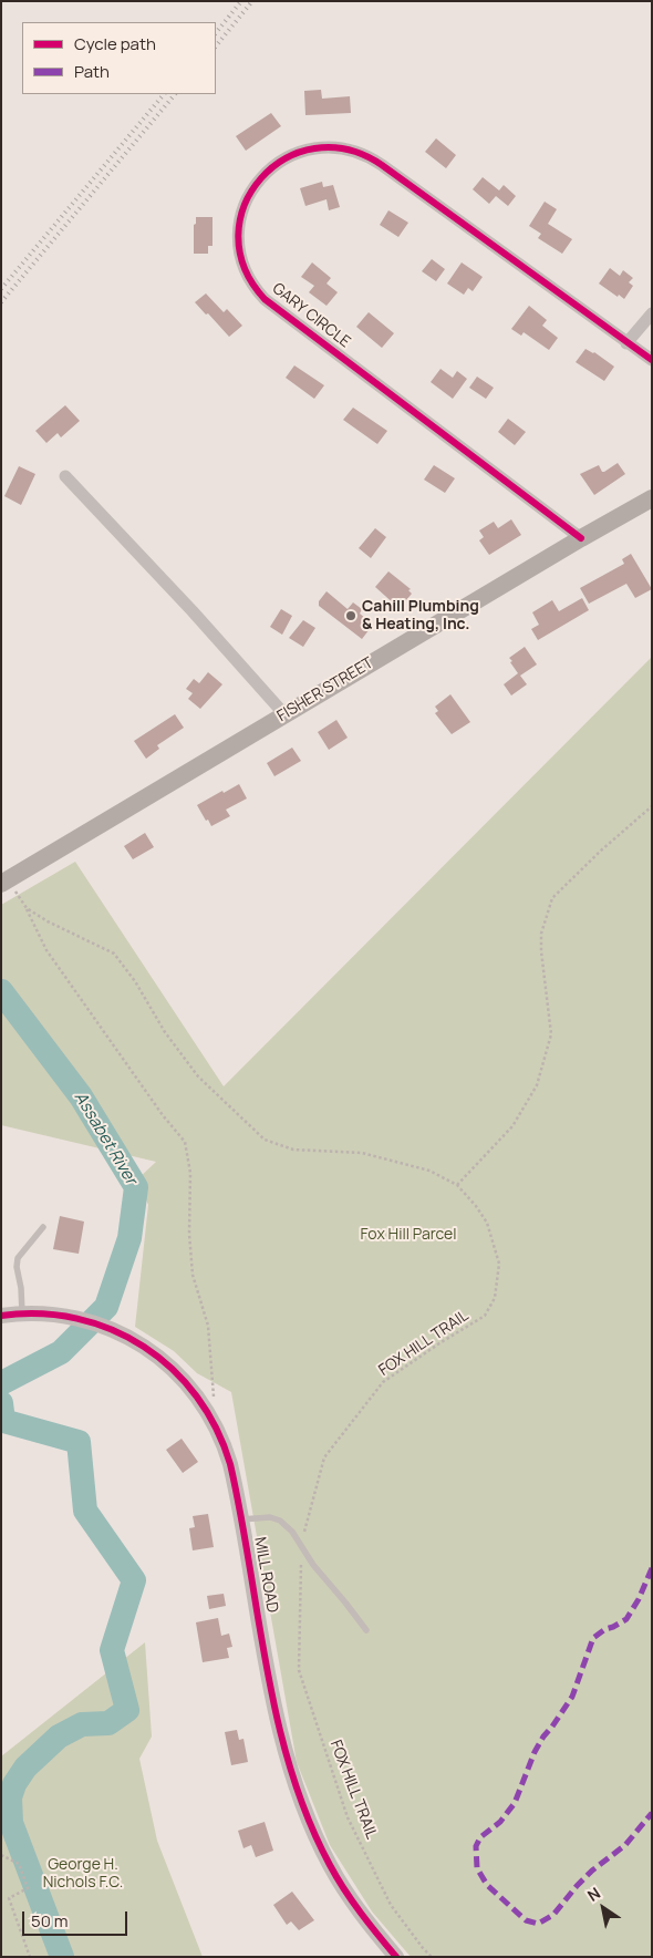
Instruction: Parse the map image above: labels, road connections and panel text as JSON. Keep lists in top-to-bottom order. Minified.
{"streets":{"main road":["FISHER STREET"],"street":["GARY CIRCLE","MILL ROAD"],"path":["FOX HILL TRAIL"]},"crossings":[["GARY CIRCLE","FISHER STREET"],["FISHER STREET","FOX HILL TRAIL"]],"water":["Assabet River"],"parks":["Fox Hill Parcel","George H. Nichols F.C."],"places":["Cahill Plumbing & Heating, Inc."],"legend":["Cycle path","Path"],"scale_bar":"50 m","north":"top left"}
